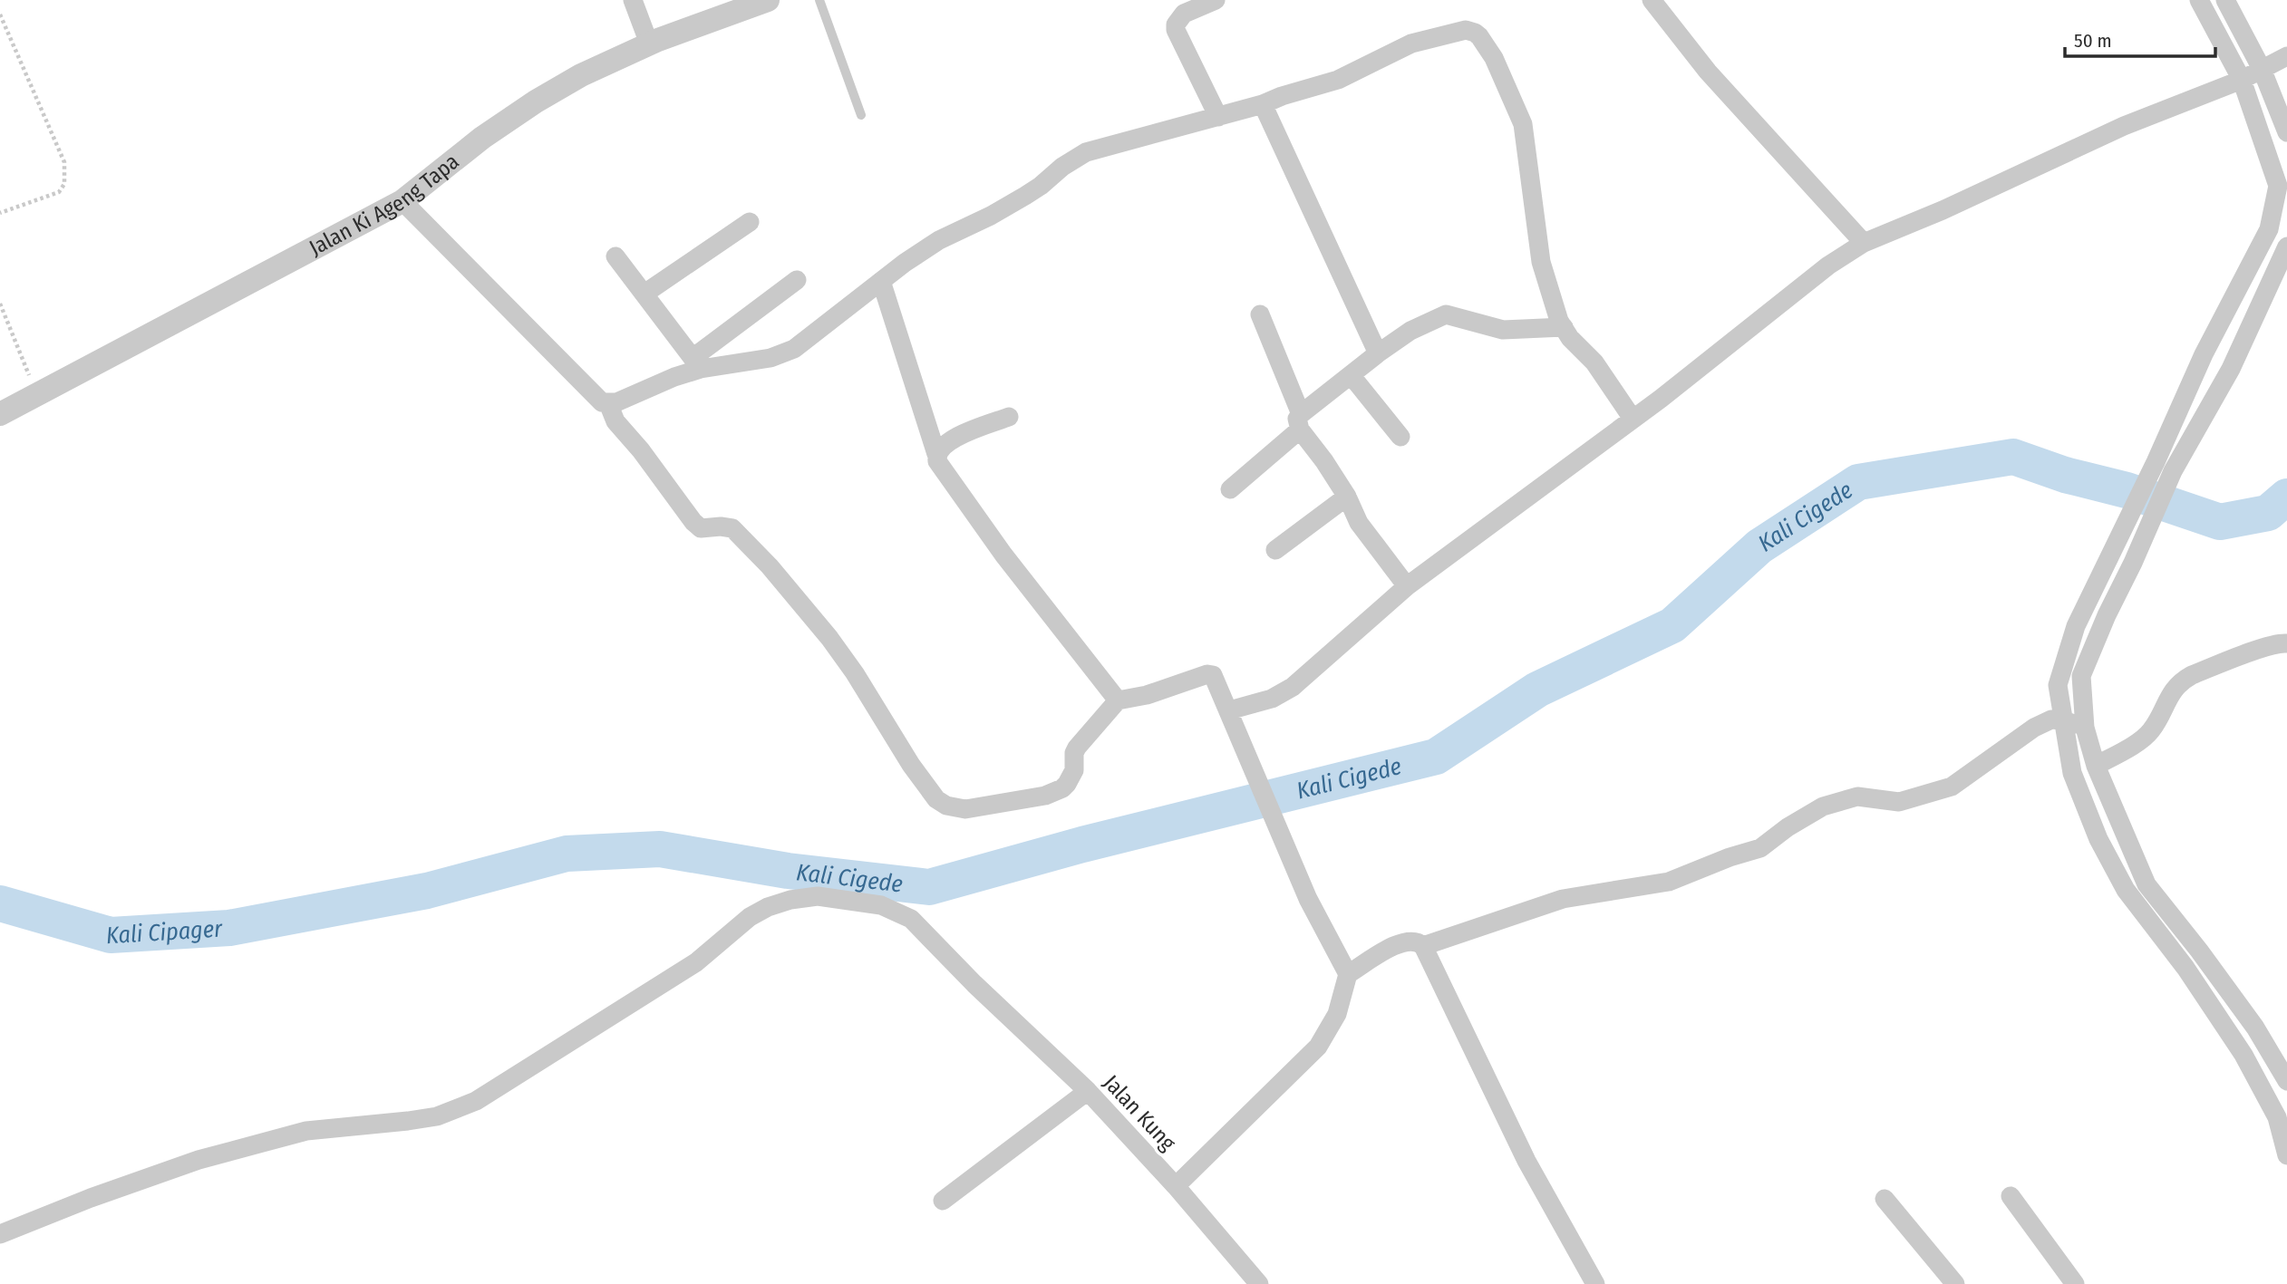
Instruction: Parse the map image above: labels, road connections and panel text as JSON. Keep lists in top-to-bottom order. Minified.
{"streets":{"street":["Jalan Ki Ageng Tapa","Jalan Kung"]},"water":["Kali Cigede","Kali Cipager"],"scale_bar":"50 m"}
